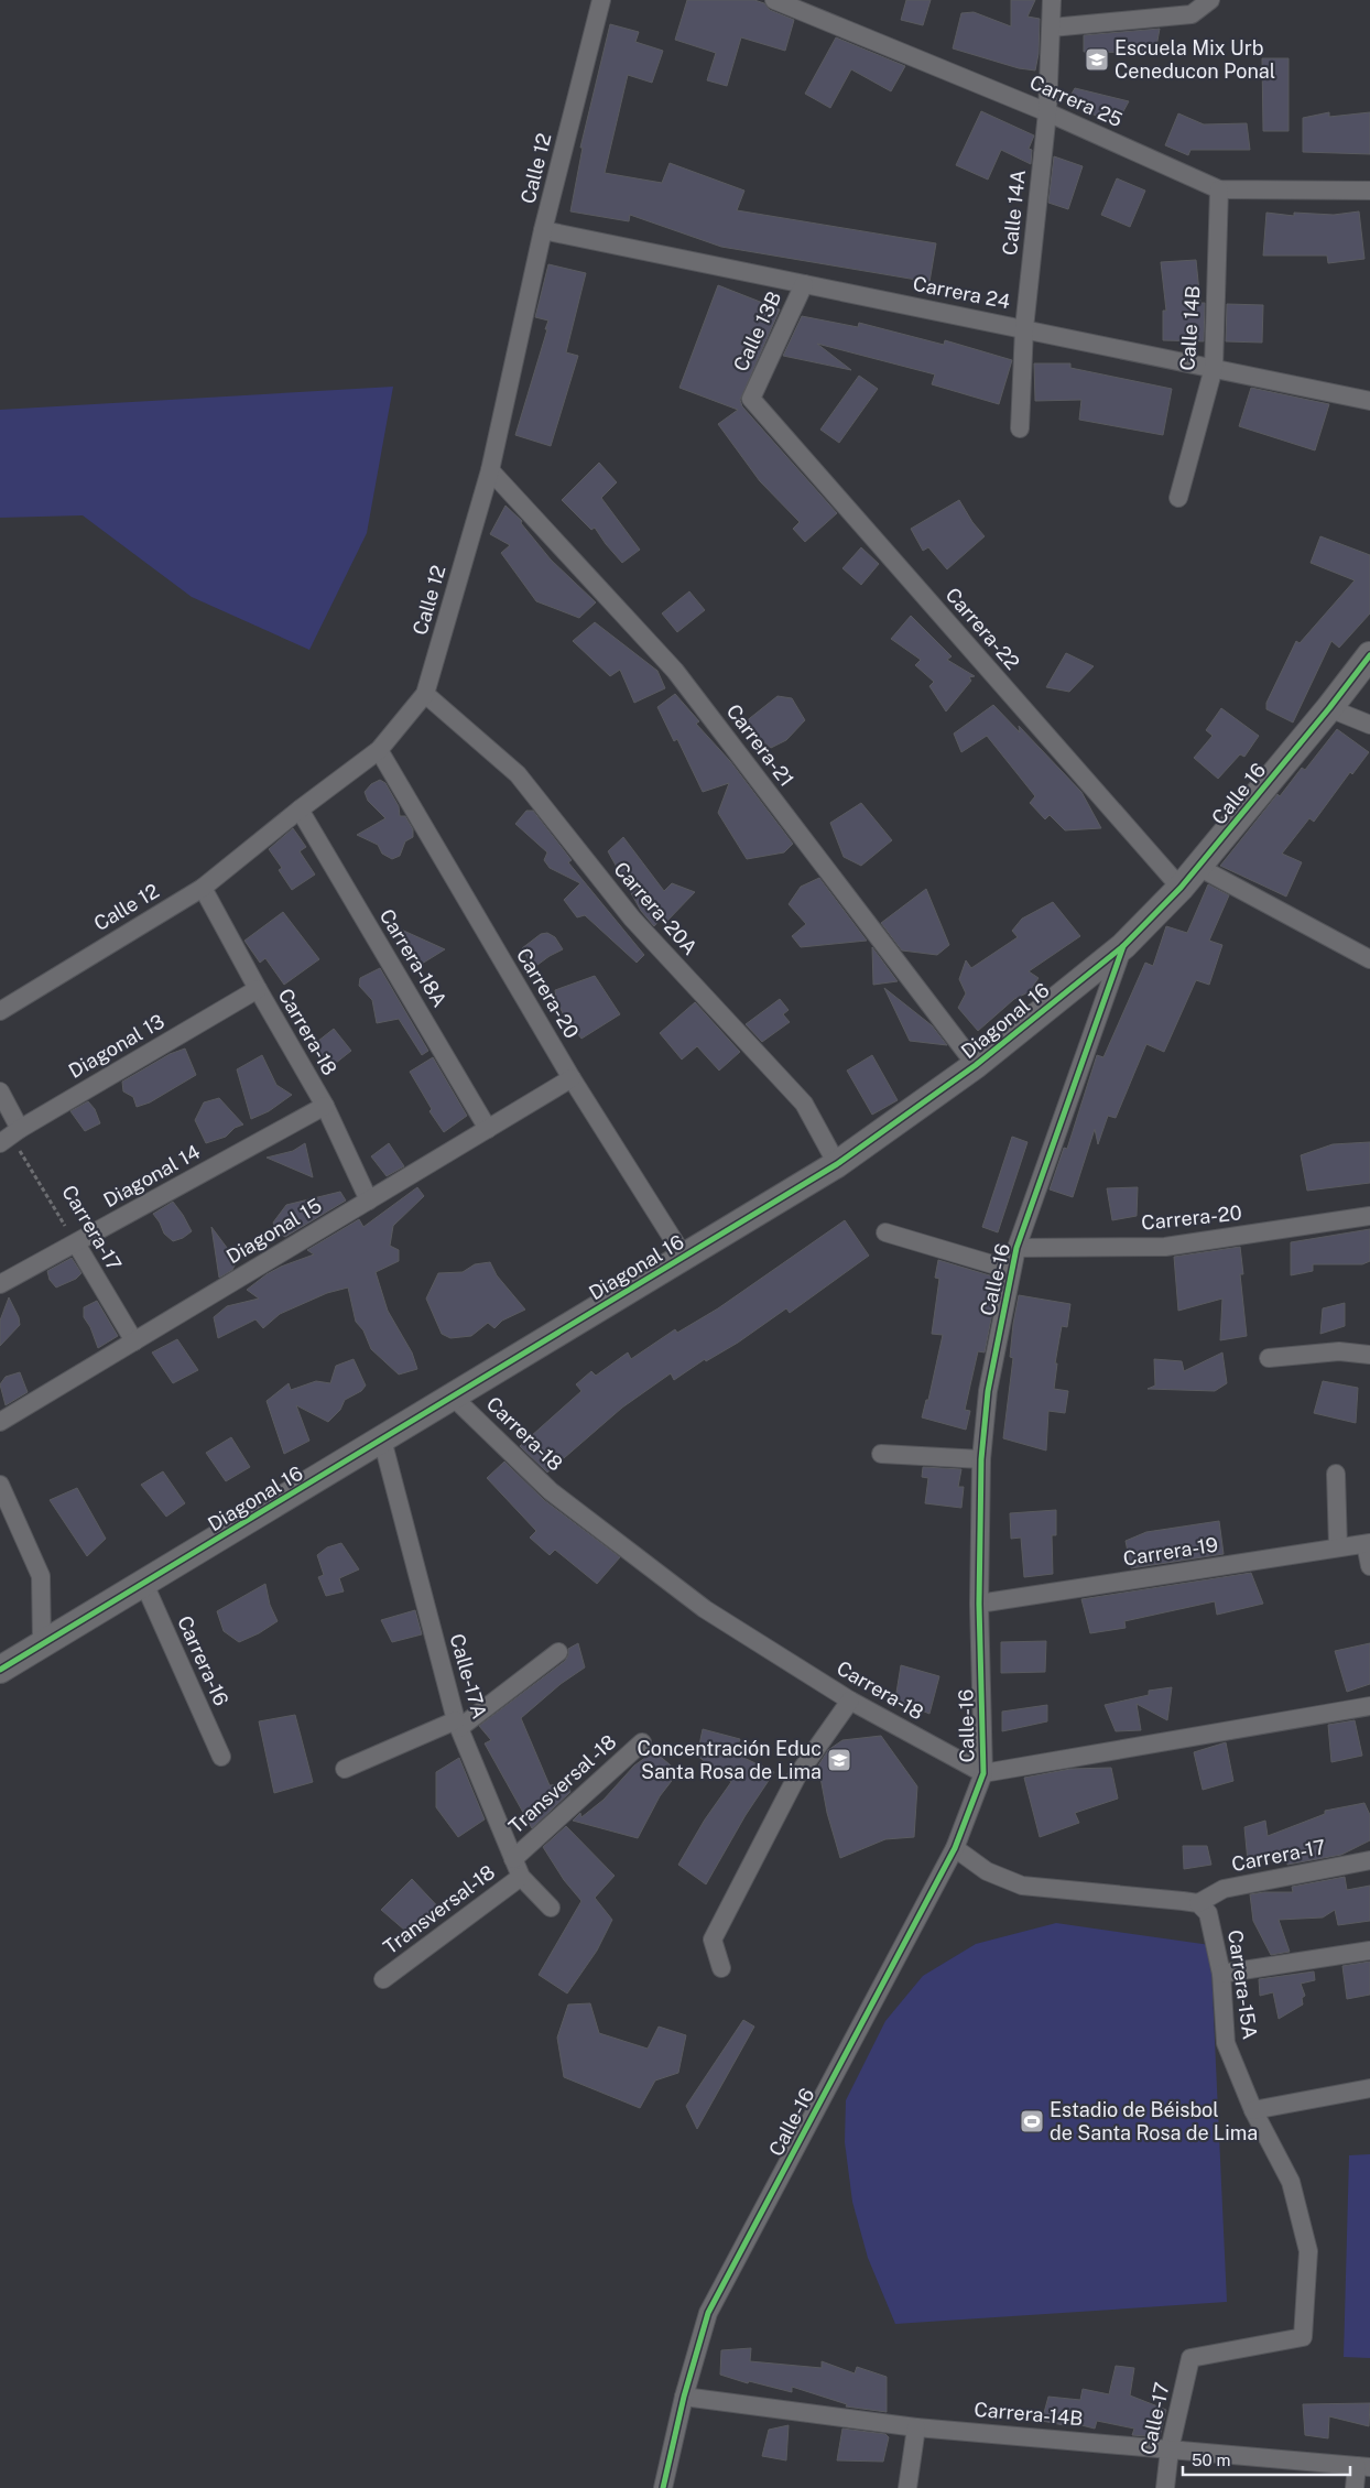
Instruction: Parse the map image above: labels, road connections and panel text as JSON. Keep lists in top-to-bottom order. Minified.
{"streets":{"street":["Carrera 25","Calle 12","Calle 14A","Carrera 24","Calle 14B","Calle 13B","Carrera-22","Carrera-21","Calle 16","Carrera-20A","Carrera-18A","Carrera-20","Diagonal 16","Carrera-18","Diagonal 13","Diagonal 14","Carrera-17","Diagonal 15","Calle-16","Carrera-19","Carrera-16","Calle-17A","Transversal -18","Transversal-18","Carrera-15A","Carrera-14B","Calle-17"]},"crossings":[["Carrera 25","Calle 14A"],["Carrera 25","Calle 14B"],["Calle 12","Carrera 24"],["Calle 12","Carrera-21"],["Calle 12","Carrera-20A"],["Calle 12","Carrera-18A"],["Calle 12","Carrera-20"],["Calle 12","Carrera-18"],["Calle 14A","Carrera 24"],["Carrera 24","Calle 14B"],["Carrera 24","Calle 13B"],["Calle 13B","Carrera-22"],["Carrera-22","Calle 16"],["Carrera-21","Diagonal 16"],["Calle 16","Diagonal 16"],["Calle 16","Calle-16"],["Carrera-20A","Diagonal 16"],["Carrera-18A","Diagonal 15"],["Carrera-20","Diagonal 16"],["Carrera-20","Diagonal 15"],["Carrera-20","Calle-16"],["Diagonal 16","Carrera-18"],["Diagonal 16","Calle-16"],["Diagonal 16","Carrera-16"],["Diagonal 16","Calle-17A"],["Carrera-18","Diagonal 13"],["Carrera-18","Diagonal 14"],["Carrera-18","Diagonal 15"],["Carrera-18","Calle-16"],["Diagonal 13","Carrera-17"],["Diagonal 14","Carrera-17"],["Carrera-17","Diagonal 15"],["Carrera-17","Carrera-15A"],["Calle-16","Carrera-19"],["Calle-16","Carrera-14B"],["Calle-17A","Transversal -18"],["Calle-17A","Transversal-18"],["Carrera-15A","Calle-17"],["Carrera-14B","Calle-17"]],"places":{"school or university":["Escuela Mix Urb Ceneducon Ponal","Concentración Educ Santa Rosa de Lima"],"sports":["Estadio de Béisbol de Santa Rosa de Lima"]},"scale_bar":"50 m"}
